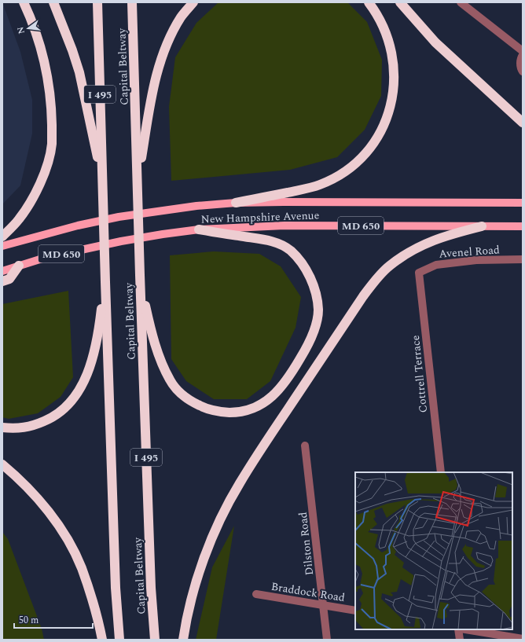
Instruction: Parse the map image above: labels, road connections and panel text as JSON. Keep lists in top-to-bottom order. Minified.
{"streets":{"highway":["Capital Beltway","I 495"],"main road":["New Hampshire Avenue","MD 650"],"street":["Avenel Road","Cottrell Terrace","Dilston Road","Braddock Road"]},"crossings":[["Avenel Road","Cottrell Terrace"],["Dilston Road","Braddock Road"]],"scale_bar":"50 m","north":"left"}
